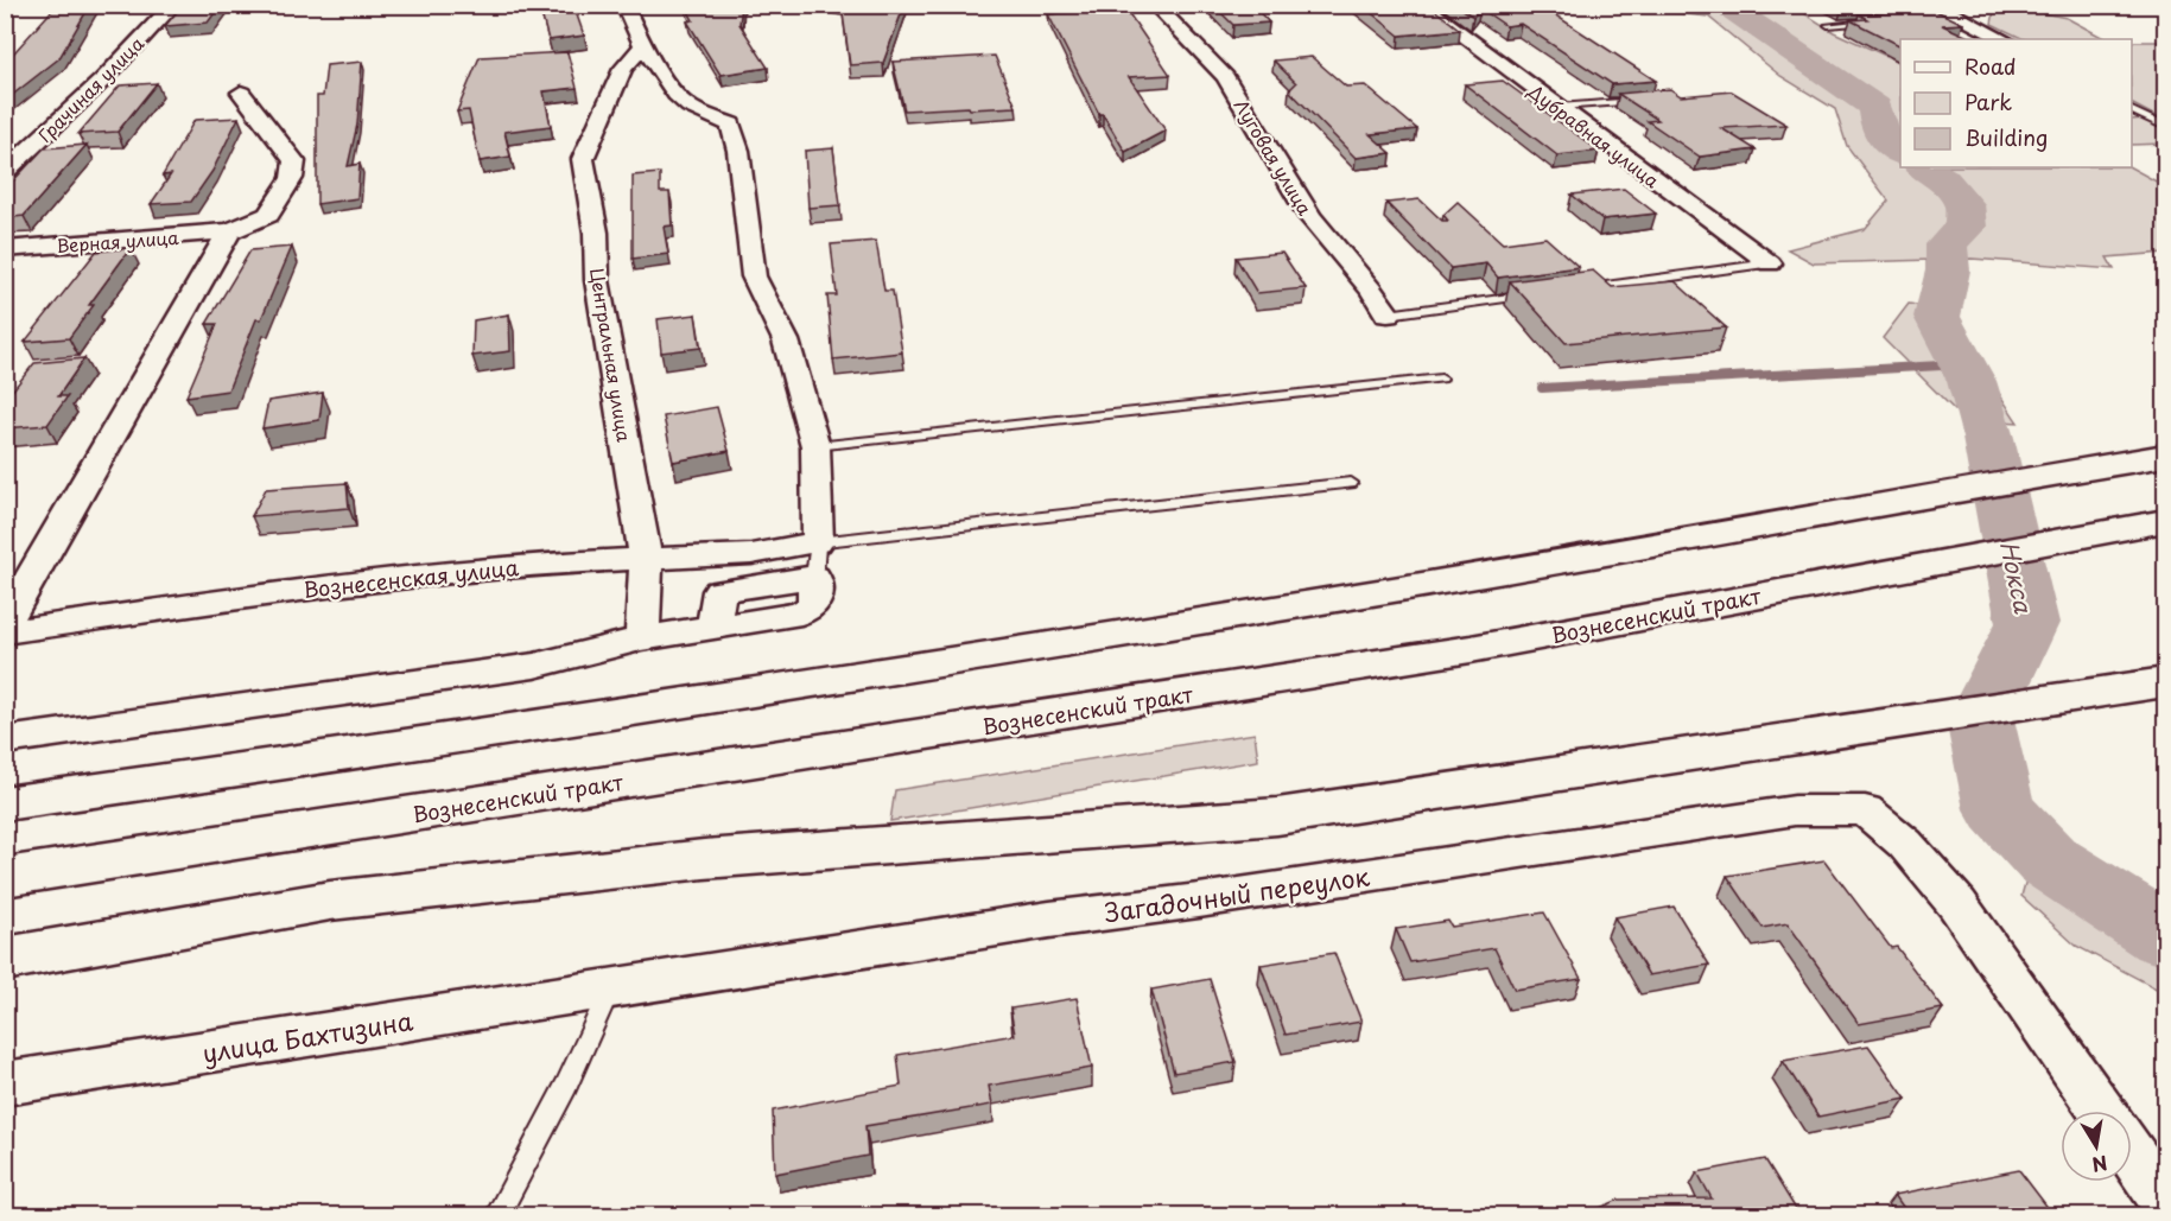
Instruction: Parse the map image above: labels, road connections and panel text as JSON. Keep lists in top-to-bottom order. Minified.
{"streets":{"main road":["Вознесенский тракт"],"street":["Грачиная улица","Дубравная улица","Луговая улица","Верная улица","Центральная улица","Вознесенская улица","Загадочный переулок","улица Бахтизина"]},"crossings":[["Центральная улица","Вознесенская улица"],["Загадочный переулок","улица Бахтизина"]],"water":["Нокса"],"legend":["Road","Park","Building"],"north":"bottom"}
